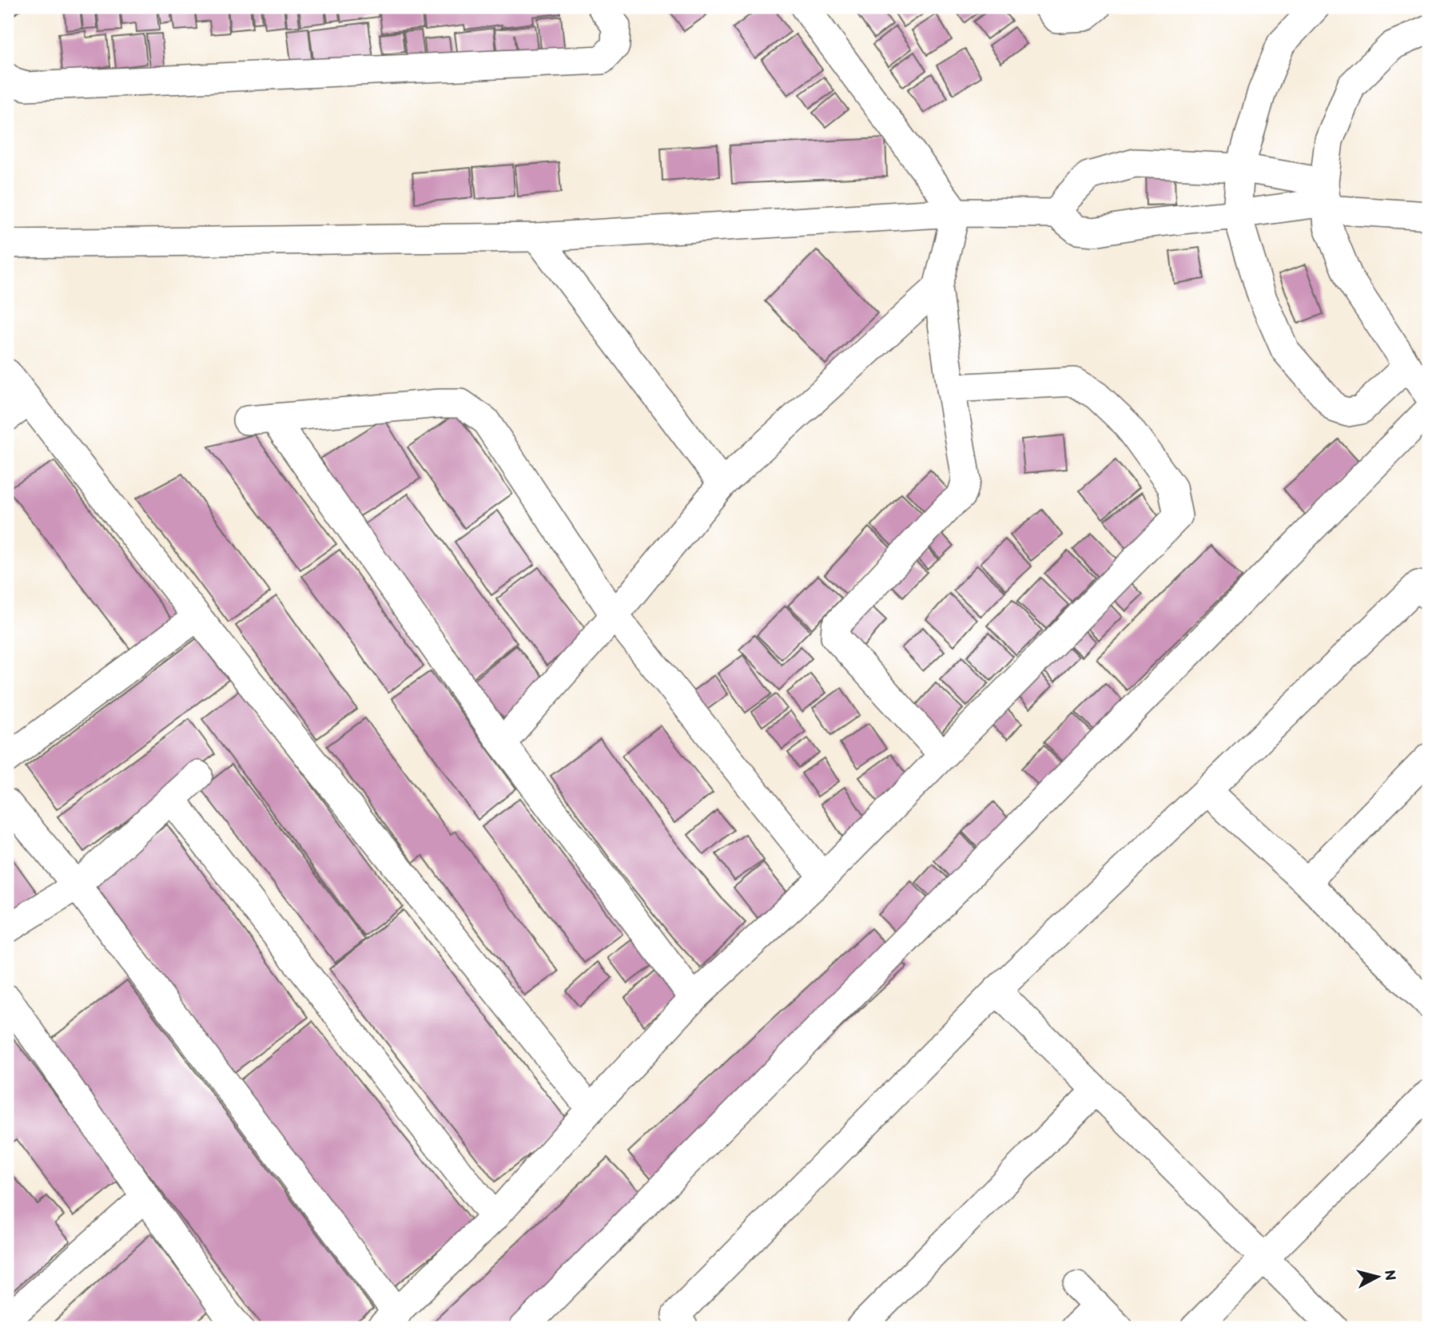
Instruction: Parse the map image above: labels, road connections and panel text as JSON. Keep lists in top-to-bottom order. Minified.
{"north":"right"}
